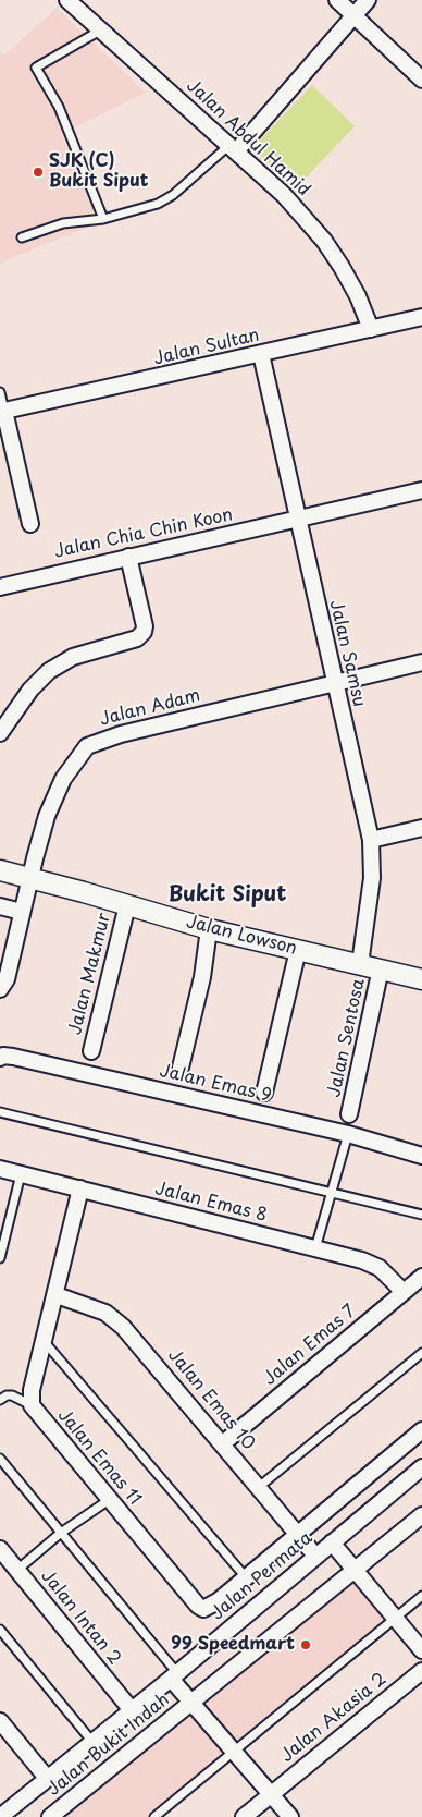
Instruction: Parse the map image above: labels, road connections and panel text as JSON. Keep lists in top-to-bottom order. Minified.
{"streets":{"street":["Jalan Abdul Hamid","Jalan Sultan","Jalan Chia Chin Koon","Jalan Samsu","Jalan Adam","Jalan Lowson","Jalan Makmur","Jalan Sentosa","Jalan Emas 9","Jalan Emas 8","Jalan Emas 7","Jalan Emas 10","Jalan Emas 11","Jalan Permata","Jalan Intan 2","Jalan Akasia 2","Jalan Bukit Indah"]},"crossings":[["Jalan Abdul Hamid","Jalan Sultan"],["Jalan Sultan","Jalan Samsu"],["Jalan Chia Chin Koon","Jalan Samsu"],["Jalan Samsu","Jalan Adam"],["Jalan Samsu","Jalan Lowson"],["Jalan Adam","Jalan Lowson"],["Jalan Lowson","Jalan Makmur"],["Jalan Lowson","Jalan Sentosa"],["Jalan Emas 8","Jalan Emas 7"],["Jalan Emas 8","Jalan Emas 11"],["Jalan Emas 7","Jalan Emas 10"],["Jalan Emas 10","Jalan Emas 11"],["Jalan Emas 10","Jalan Permata"],["Jalan Permata","Jalan Intan 2"]],"districts":["Bukit Siput"],"places":["SJK (C) Bukit Siput","99 Speedmart"]}
